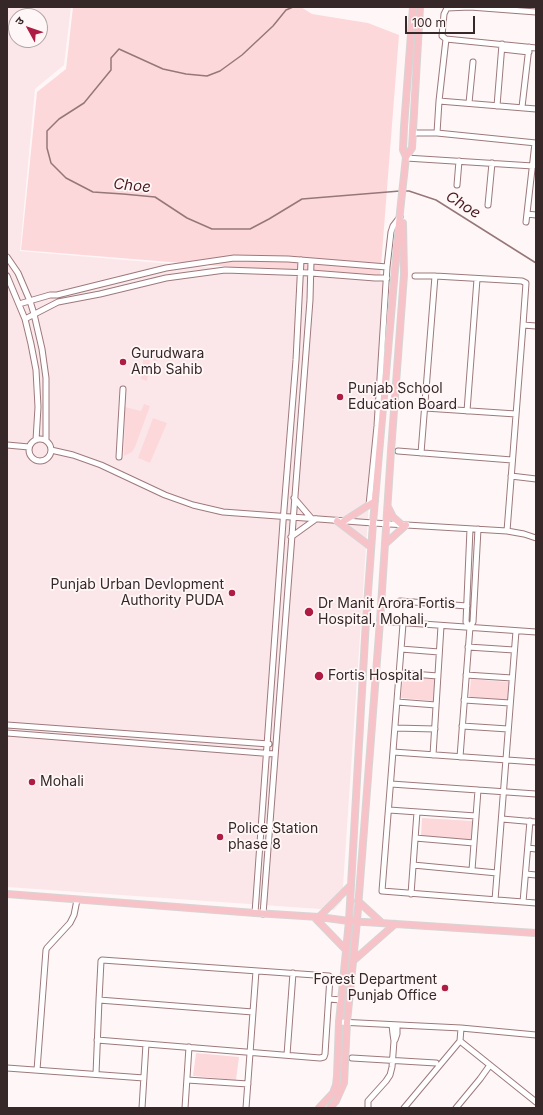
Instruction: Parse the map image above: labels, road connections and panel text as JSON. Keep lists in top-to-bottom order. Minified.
{"water":["Choe"],"places":["Gurudwara Amb Sahib","Punjab School Education Board","Punjab Urban Devlopment Authority PUDA","Dr Manit Arora Fortis Hospital, Mohali,","Fortis Hospital","Mohali","Police Station phase 8","Forest Department Punjab Office"],"scale_bar":"100 m","north":"top left"}
